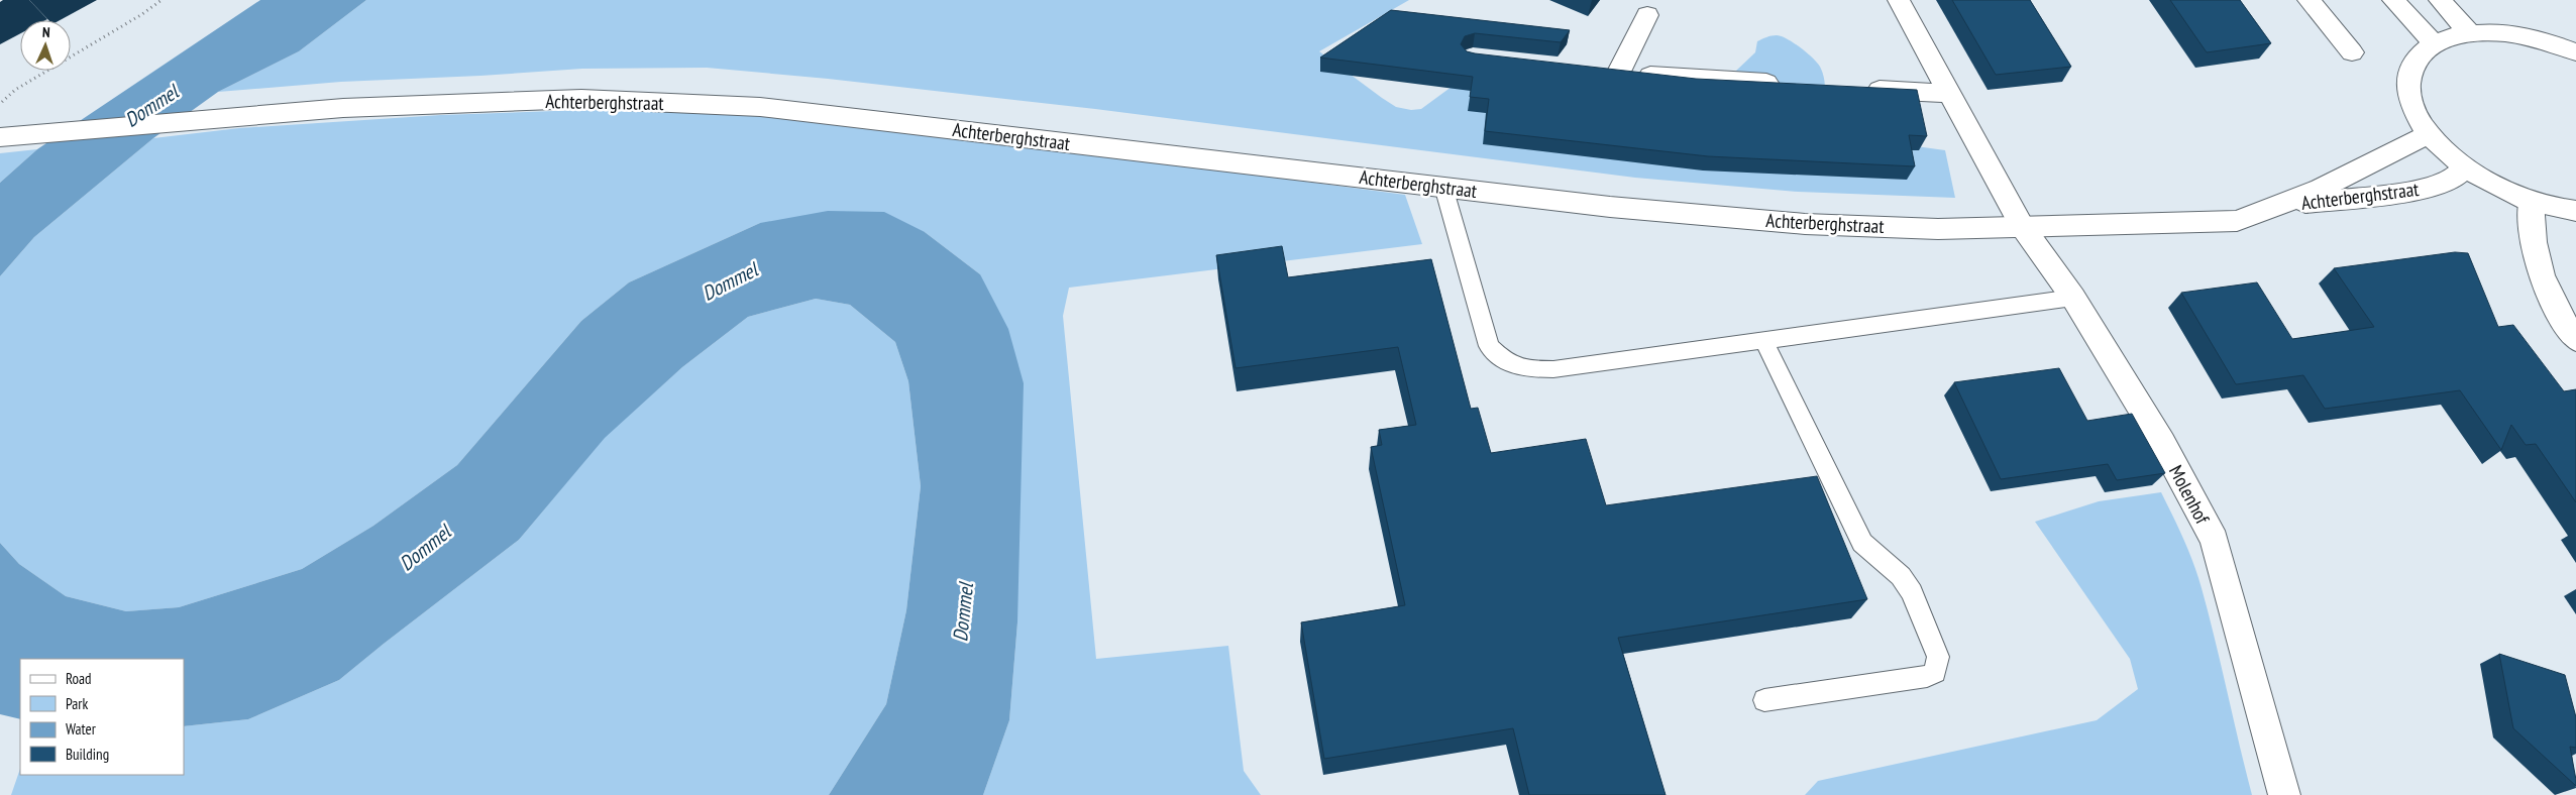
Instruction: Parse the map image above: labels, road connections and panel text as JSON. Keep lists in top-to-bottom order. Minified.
{"streets":{"street":["Achterberghstraat","Molenhof"]},"crossings":[["Achterberghstraat","Molenhof"]],"water":["Dommel"],"legend":["Road","Park","Water","Building"],"north":"top"}
